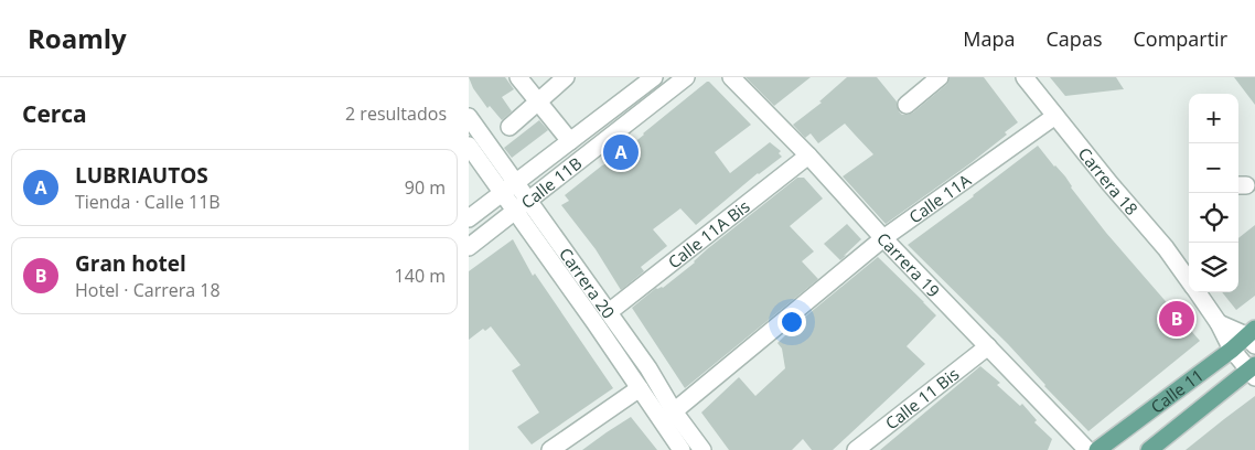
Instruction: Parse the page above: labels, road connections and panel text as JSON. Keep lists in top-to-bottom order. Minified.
{"streets":{"main road":["Calle 11"],"street":["Carrera 18","Calle 11B","Calle 11A","Calle 11A Bis","Carrera 19","Carrera 20","Calle 11 Bis"]},"crossings":[["Carrera 18","Calle 11A"],["Carrera 18","Calle 11"],["Calle 11B","Carrera 20"],["Calle 11A","Carrera 19"],["Calle 11A","Carrera 20"],["Calle 11A Bis","Carrera 19"],["Calle 11A Bis","Carrera 20"],["Carrera 19","Calle 11 Bis"]],"page":{"header":"Roamly","nav":["Mapa","Capas","Compartir"],"heading":["Cerca","2 resultados"],"map_buttons":["+","−"],"pins":["A","B"],"list":[{"mark":"A","name":"LUBRIAUTOS","note":"Tienda · Calle 11B","value":"90 m"},{"mark":"B","name":"Gran hotel","note":"Hotel · Carrera 18","value":"140 m"}]}}
